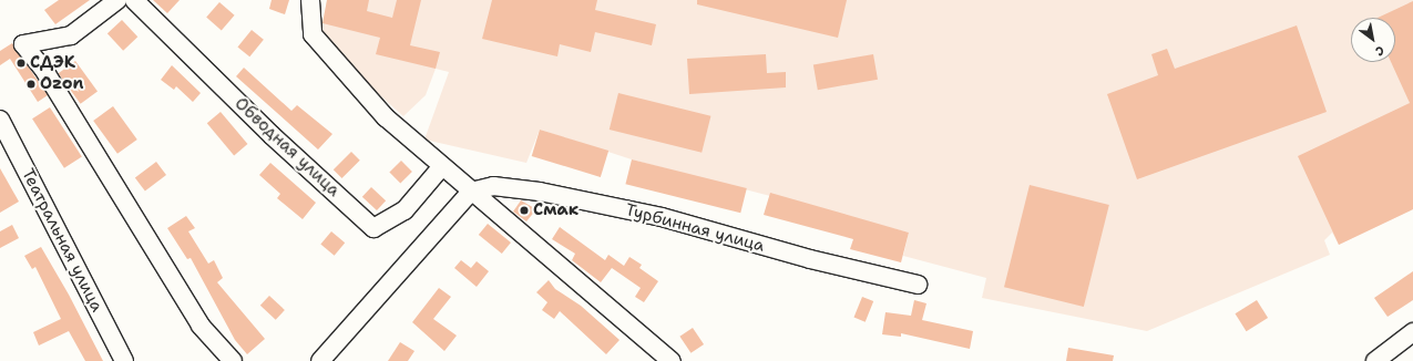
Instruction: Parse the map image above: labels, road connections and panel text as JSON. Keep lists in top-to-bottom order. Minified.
{"streets":{"street":["Обводная улица","Турбинная улица","Театральная улица"]},"places":["СДЭК","Ozon","Смак"],"north":"bottom right"}
